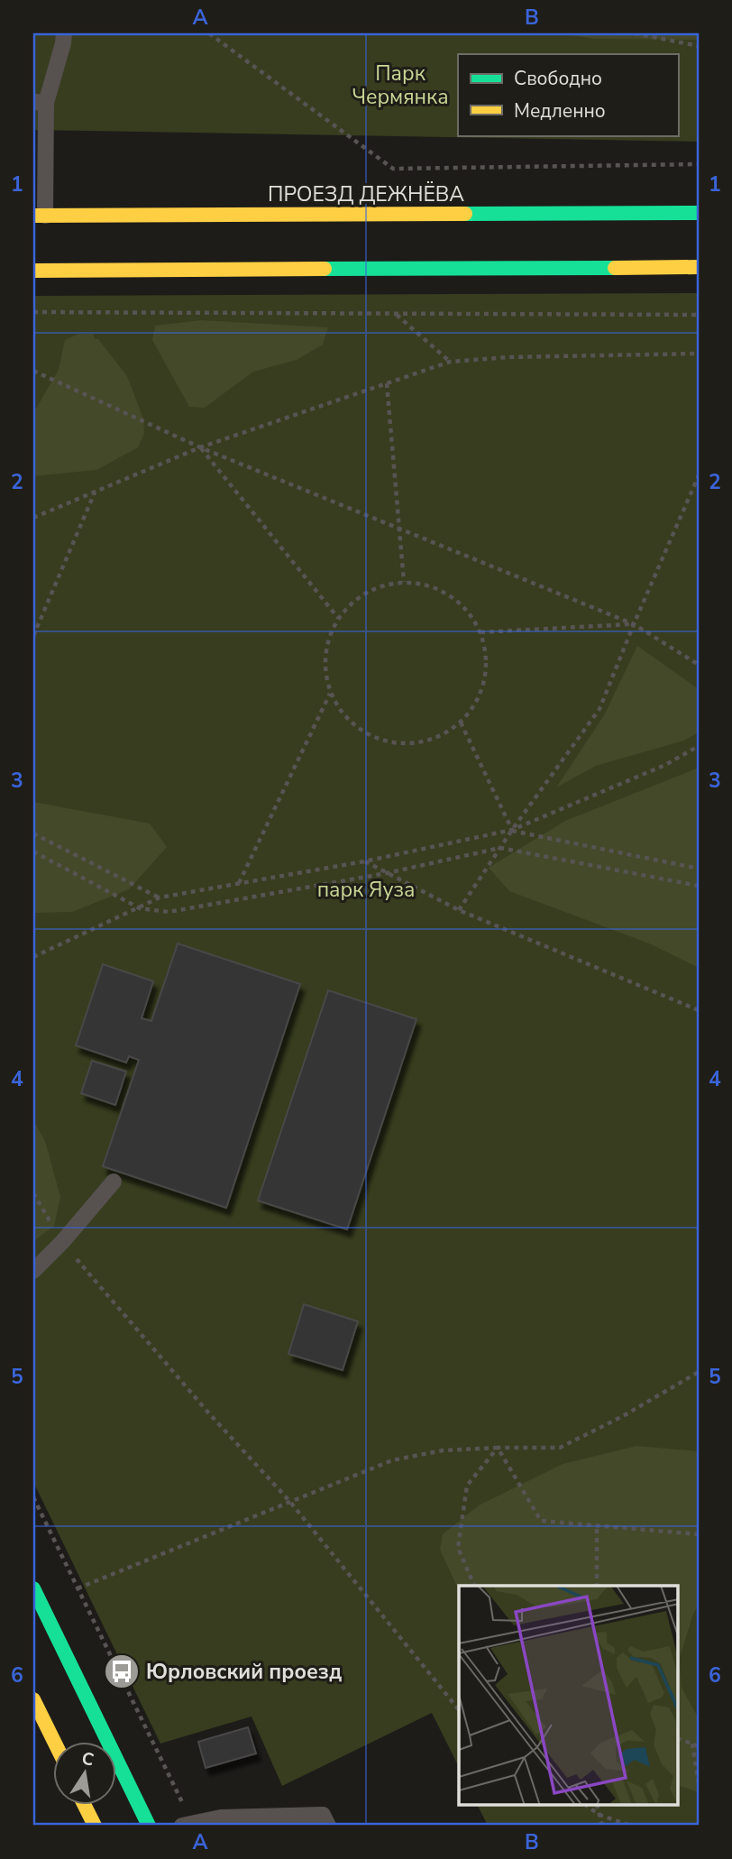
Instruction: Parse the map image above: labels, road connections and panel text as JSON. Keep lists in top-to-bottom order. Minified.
{"streets":{"main road":["ПРОЕЗД ДЕЖНЁВА"]},"parks":["Парк Чермянка","парк Яуза"],"places":{"bus stop":["Юрловский проезд"]},"legend":["Свободно","Медленно"],"north":"top","grid":{"columns":["A","B"],"rows":["1","2","3","4","5","6"]}}
